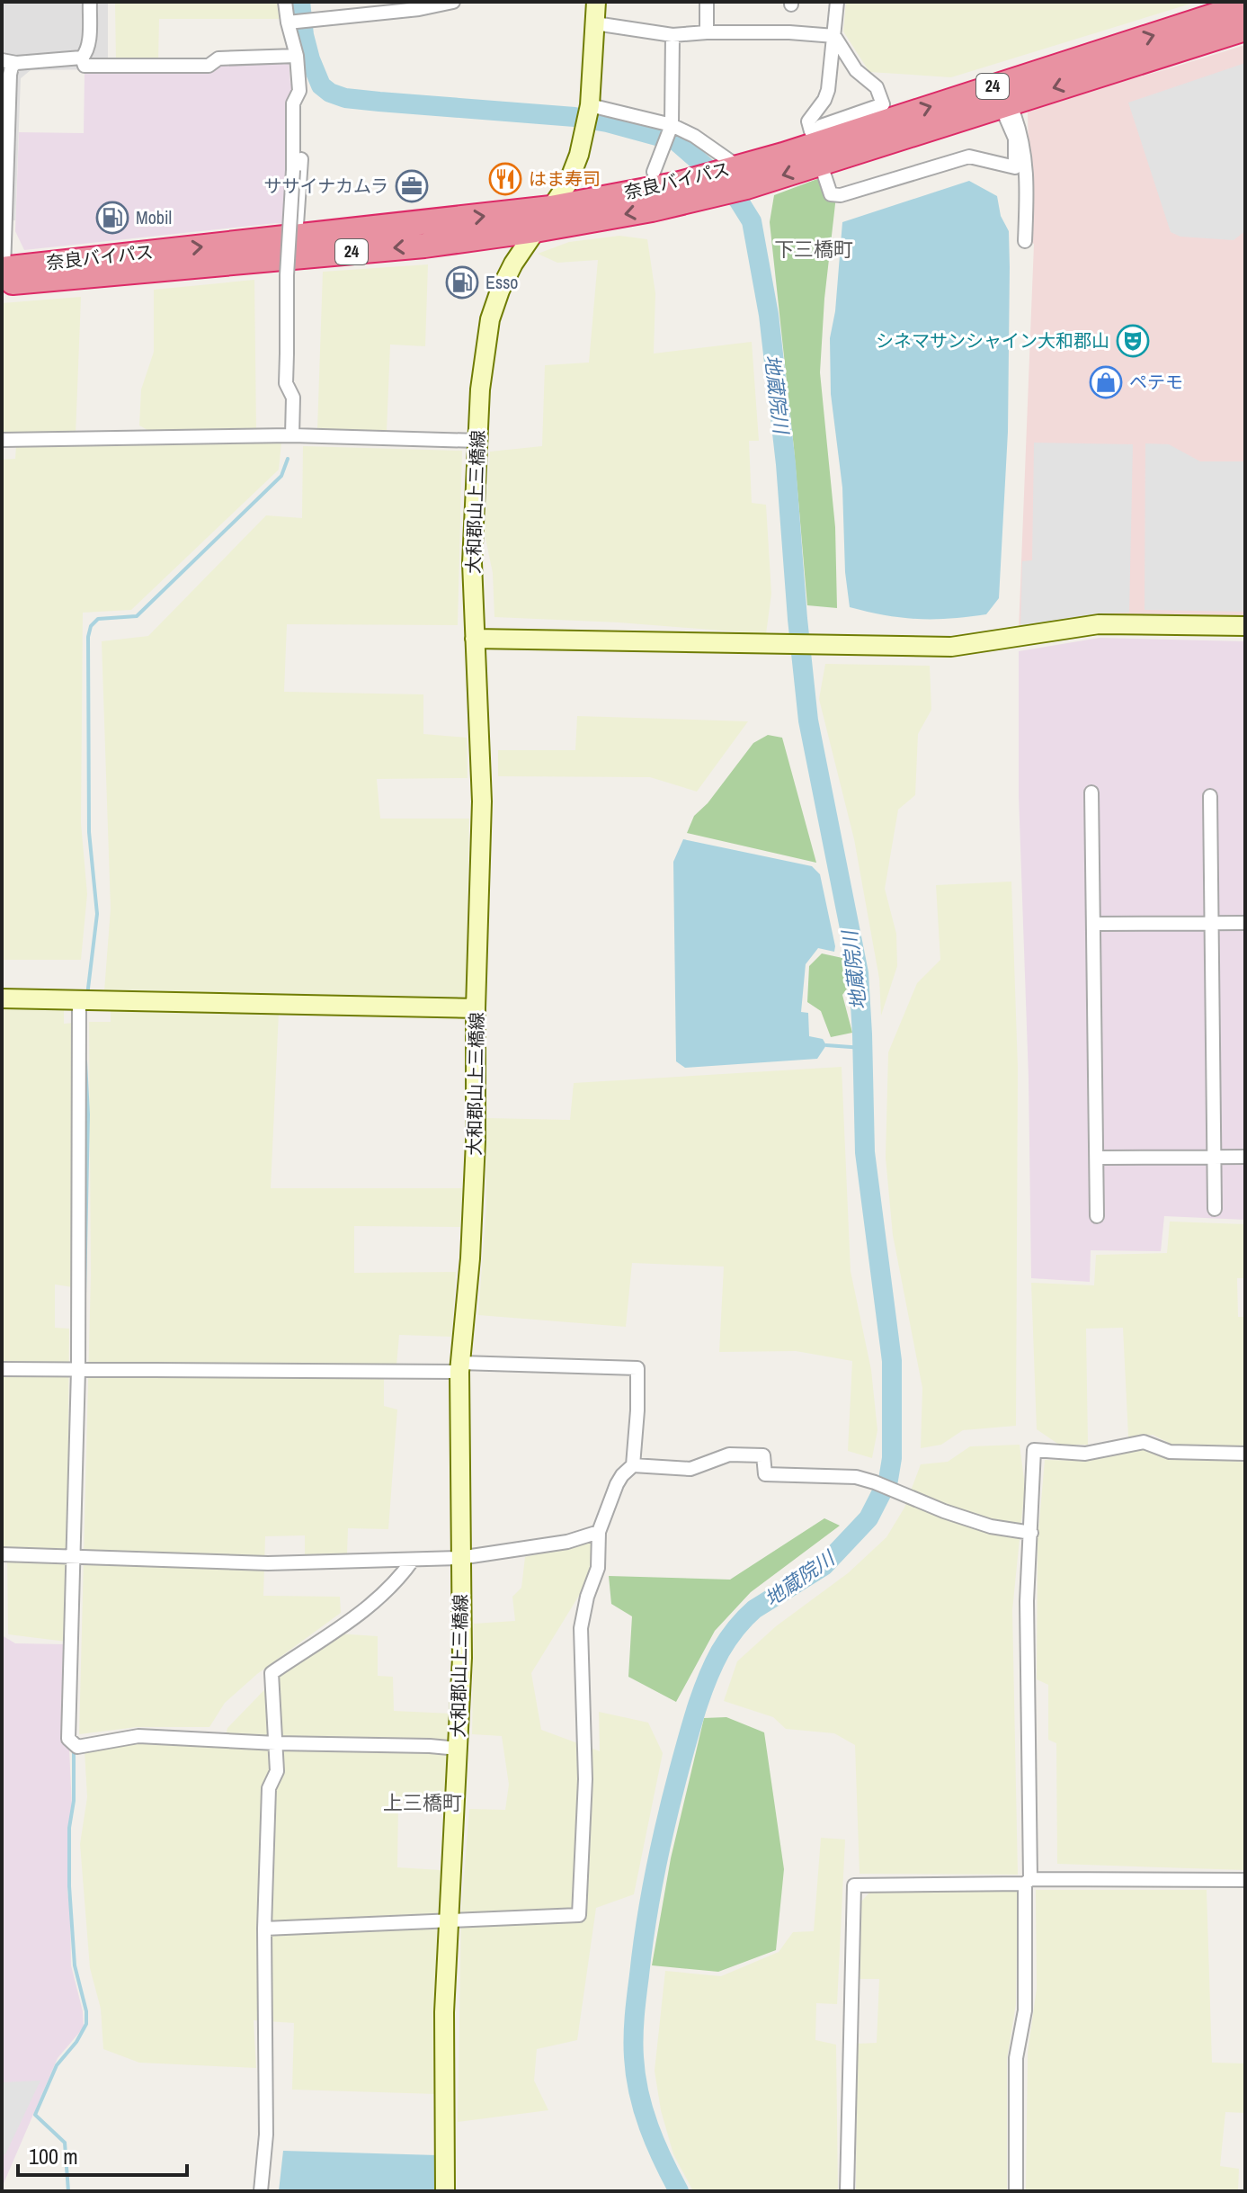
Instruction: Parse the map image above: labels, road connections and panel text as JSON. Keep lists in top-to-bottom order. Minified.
{"streets":{"highway":["24","奈良バイパス"],"main road":["大和郡山上三橋線"]},"crossings":[["奈良バイパス","大和郡山上三橋線"]],"districts":["下三橋町","上三橋町"],"water":["地蔵院川"],"places":{"restaurant":["はま寿司"],"office":["ササイナカムラ"],"fuel station":["Mobil","Esso"],"theatre":["シネマサンシャイン大和郡山"],"shop":["ペテモ"]},"scale_bar":"100 m"}
